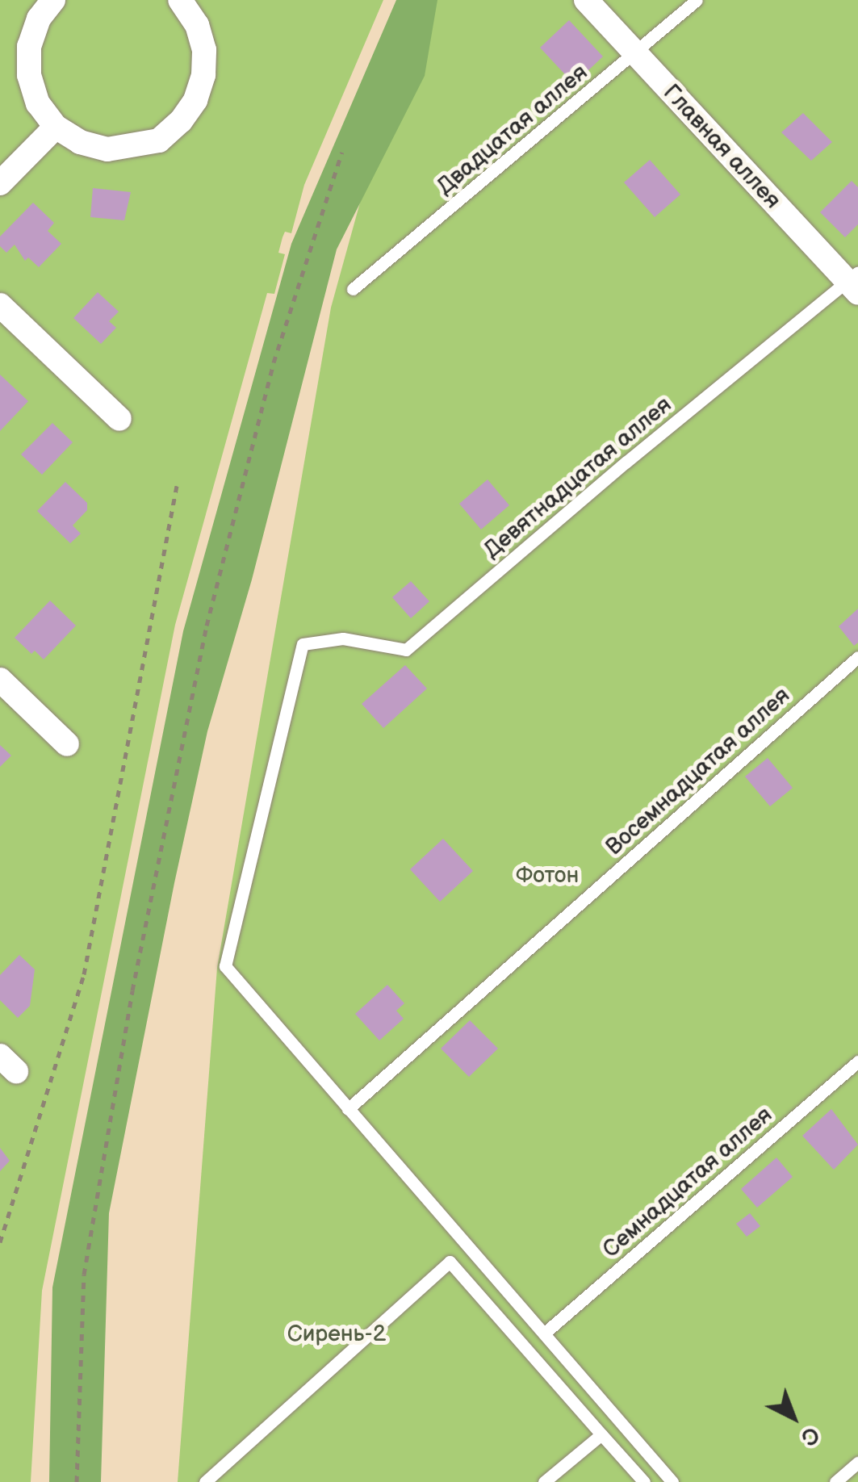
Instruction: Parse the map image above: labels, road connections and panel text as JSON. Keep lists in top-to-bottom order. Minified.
{"streets":{"street":["Главная аллея"],"lane":["Двадцатая аллея","Девятнадцатая аллея","Восемнадцатая аллея","Семнадцатая аллея"]},"crossings":[["Двадцатая аллея","Главная аллея"],["Главная аллея","Девятнадцатая аллея"],["Девятнадцатая аллея","Восемнадцатая аллея"]],"parks":["Фотон","Сирень-2"],"north":"bottom right"}
